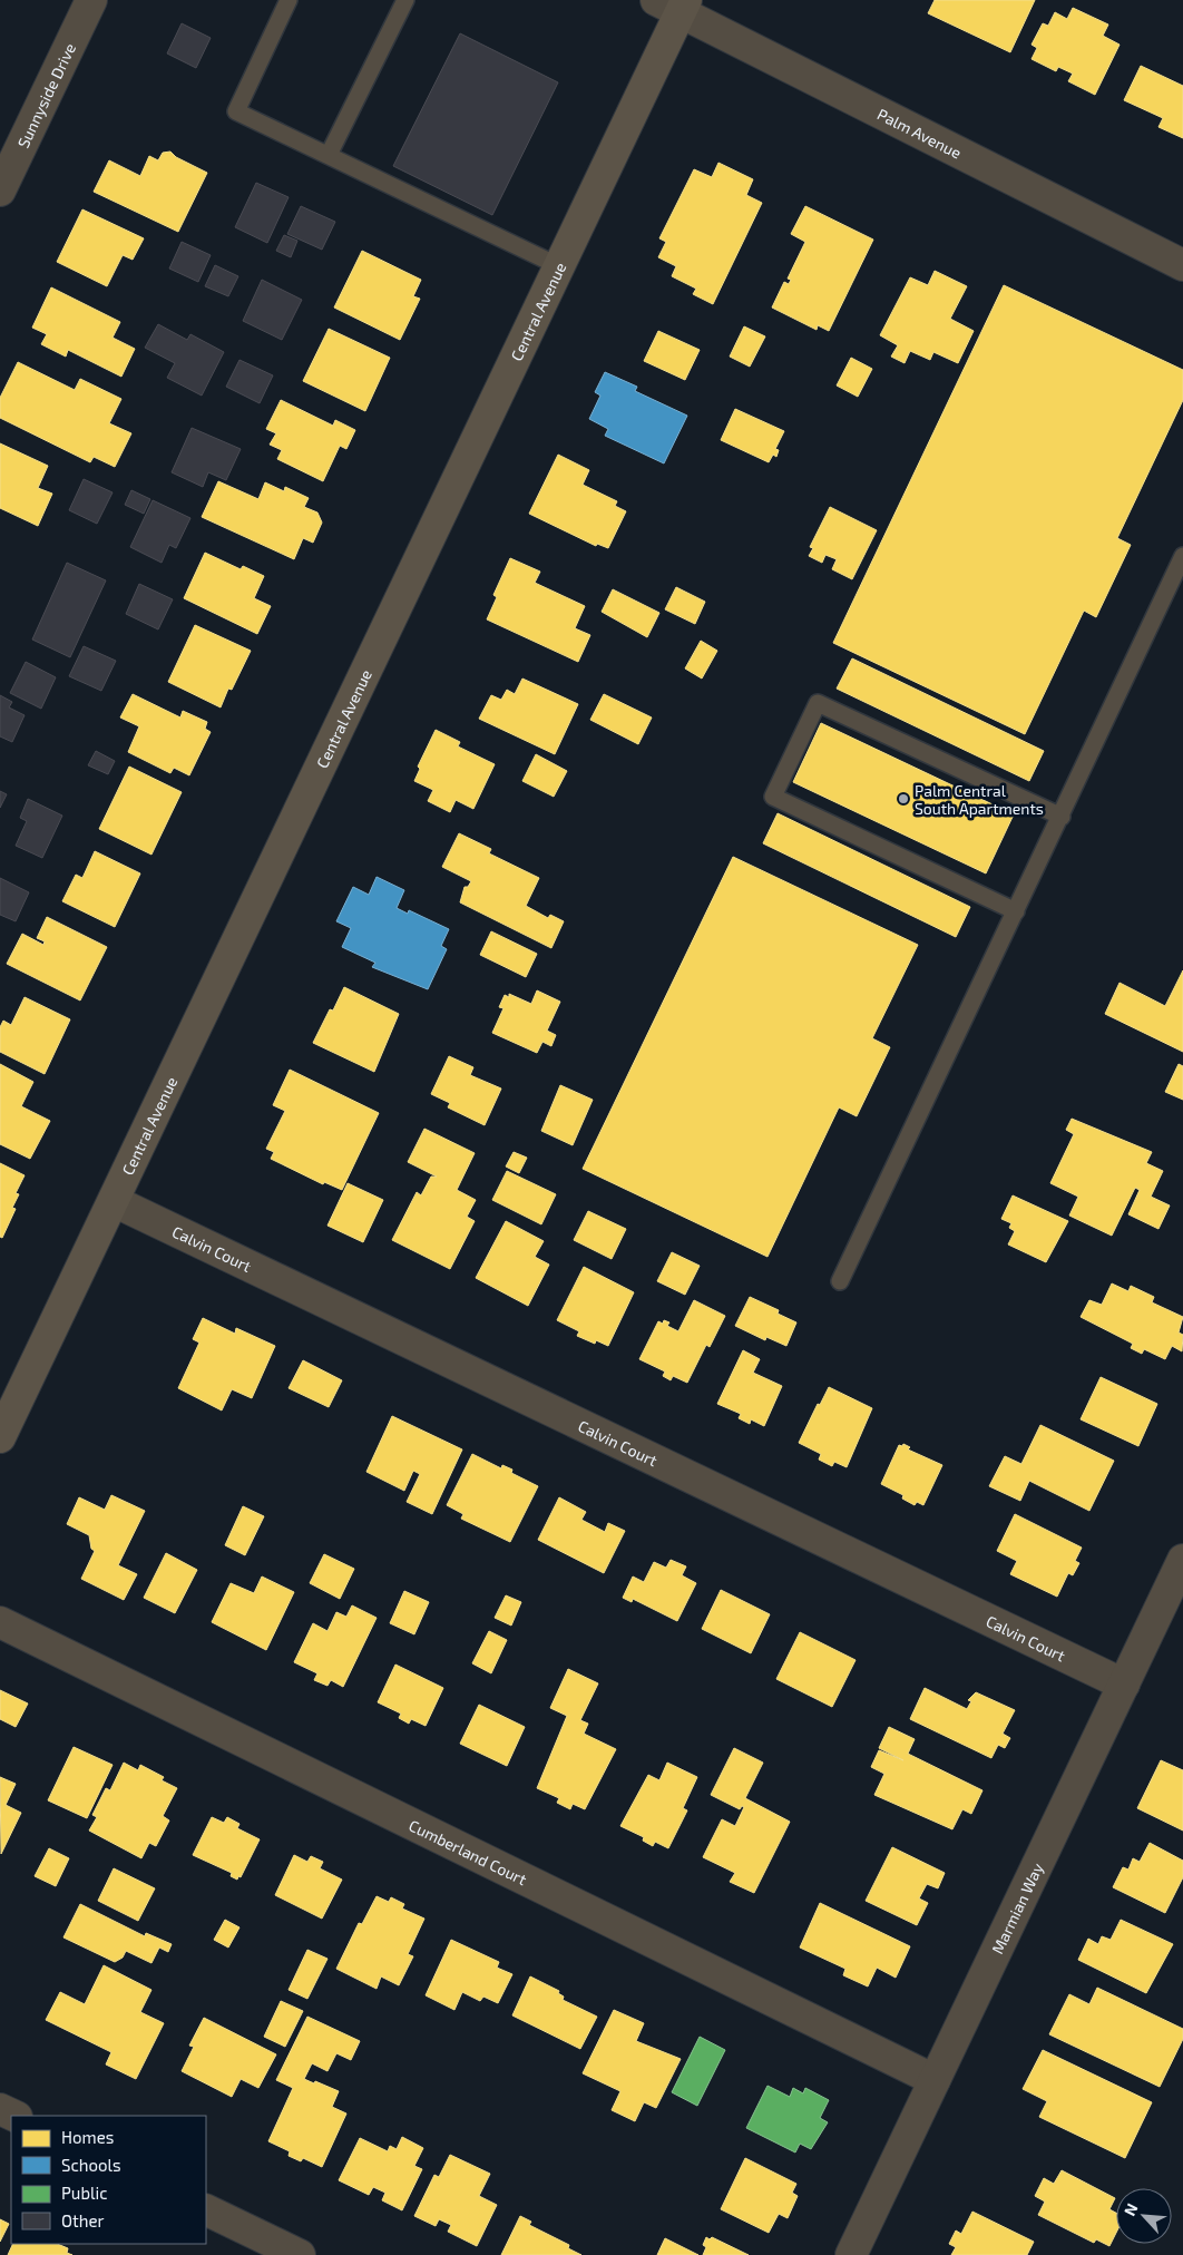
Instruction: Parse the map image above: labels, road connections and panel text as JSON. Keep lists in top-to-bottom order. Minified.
{"streets":{"main road":["Central Avenue"],"street":["Sunnyside Drive","Palm Avenue","Calvin Court","Cumberland Court","Marmian Way"]},"crossings":[["Palm Avenue","Central Avenue"],["Central Avenue","Calvin Court"],["Calvin Court","Marmian Way"],["Cumberland Court","Marmian Way"]],"places":["Palm Central South Apartments"],"legend":["Homes","Schools","Public","Other"],"north":"top left"}
